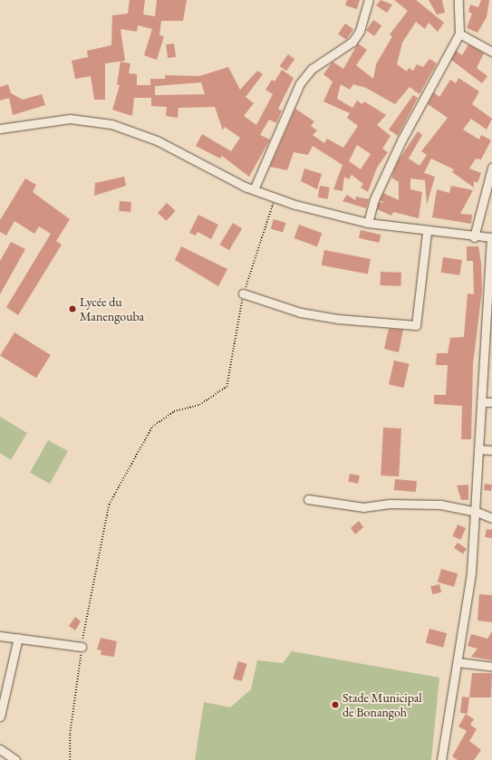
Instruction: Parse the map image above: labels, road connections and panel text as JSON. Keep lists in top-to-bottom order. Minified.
{"places":["Lycée du Manengouba","Stade Municipal de Bonangoh"]}
